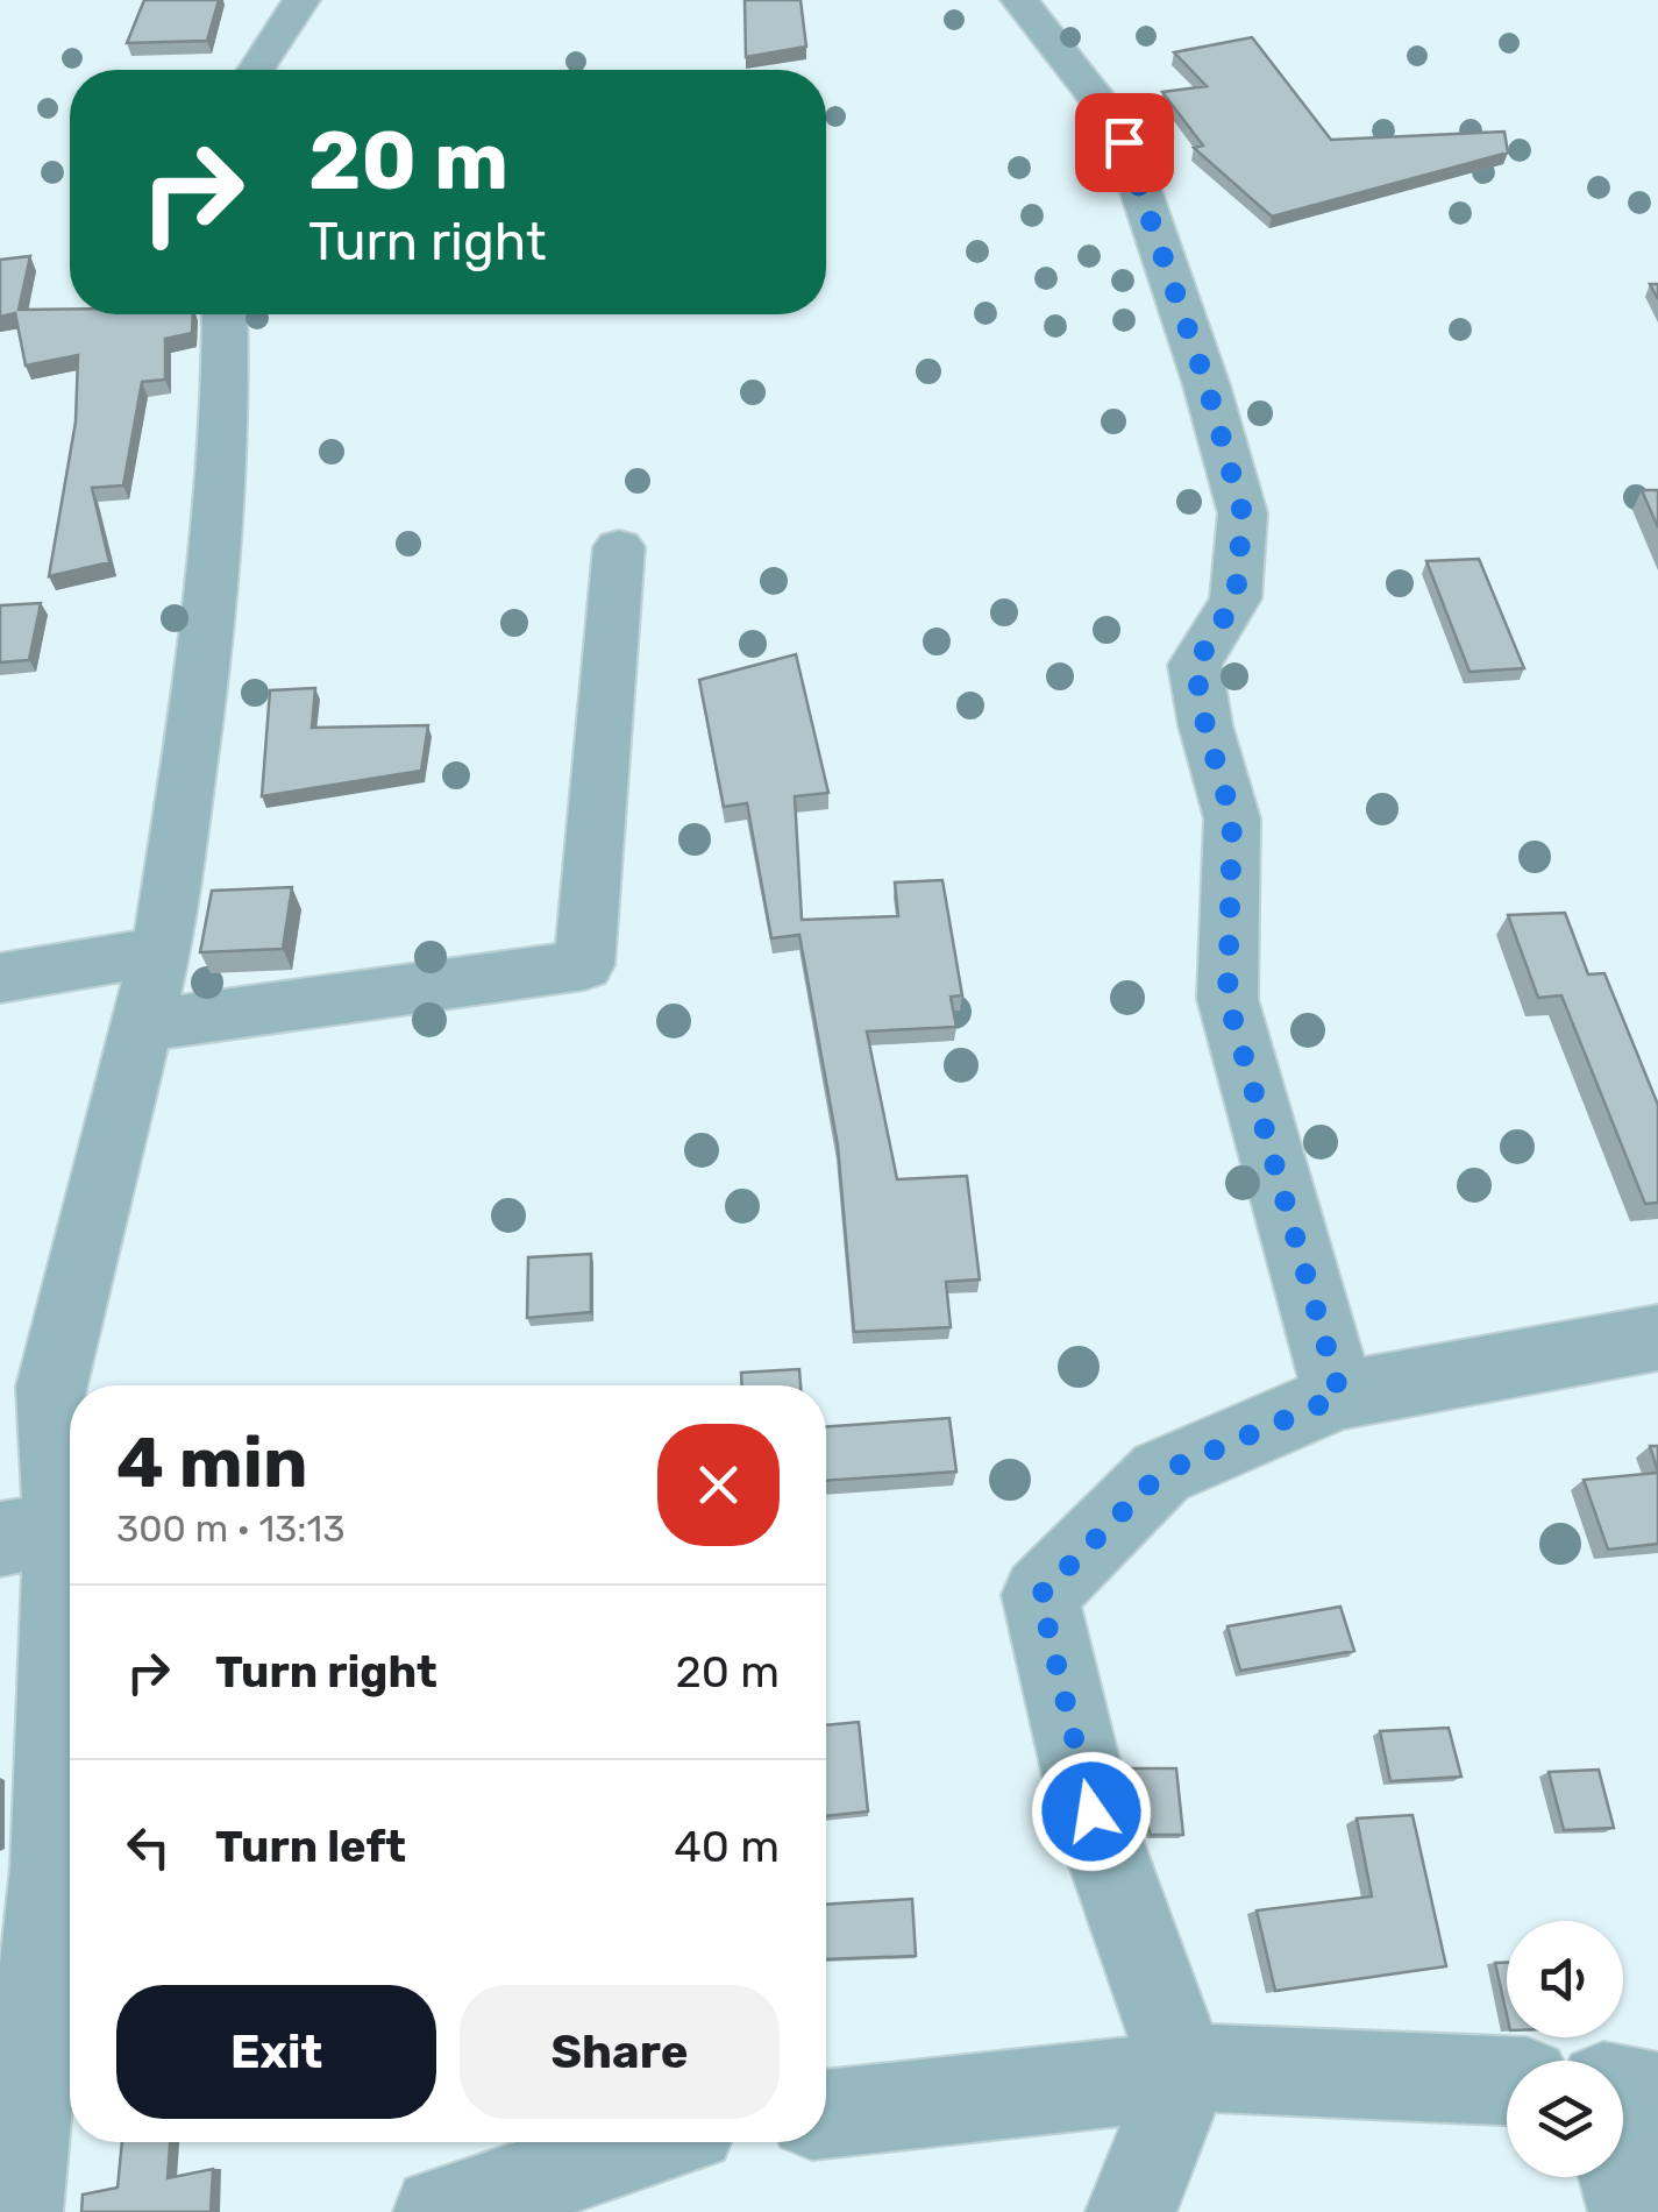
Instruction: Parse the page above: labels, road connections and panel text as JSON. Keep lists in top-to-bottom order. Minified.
{"page":{"turn":["20 m","Turn right"],"heading":["4 min","300 m · 13:13"],"list":[{"name":"Turn right","value":"20 m"},{"name":"Turn left","value":"40 m"}],"buttons":["Exit","Share"]}}
